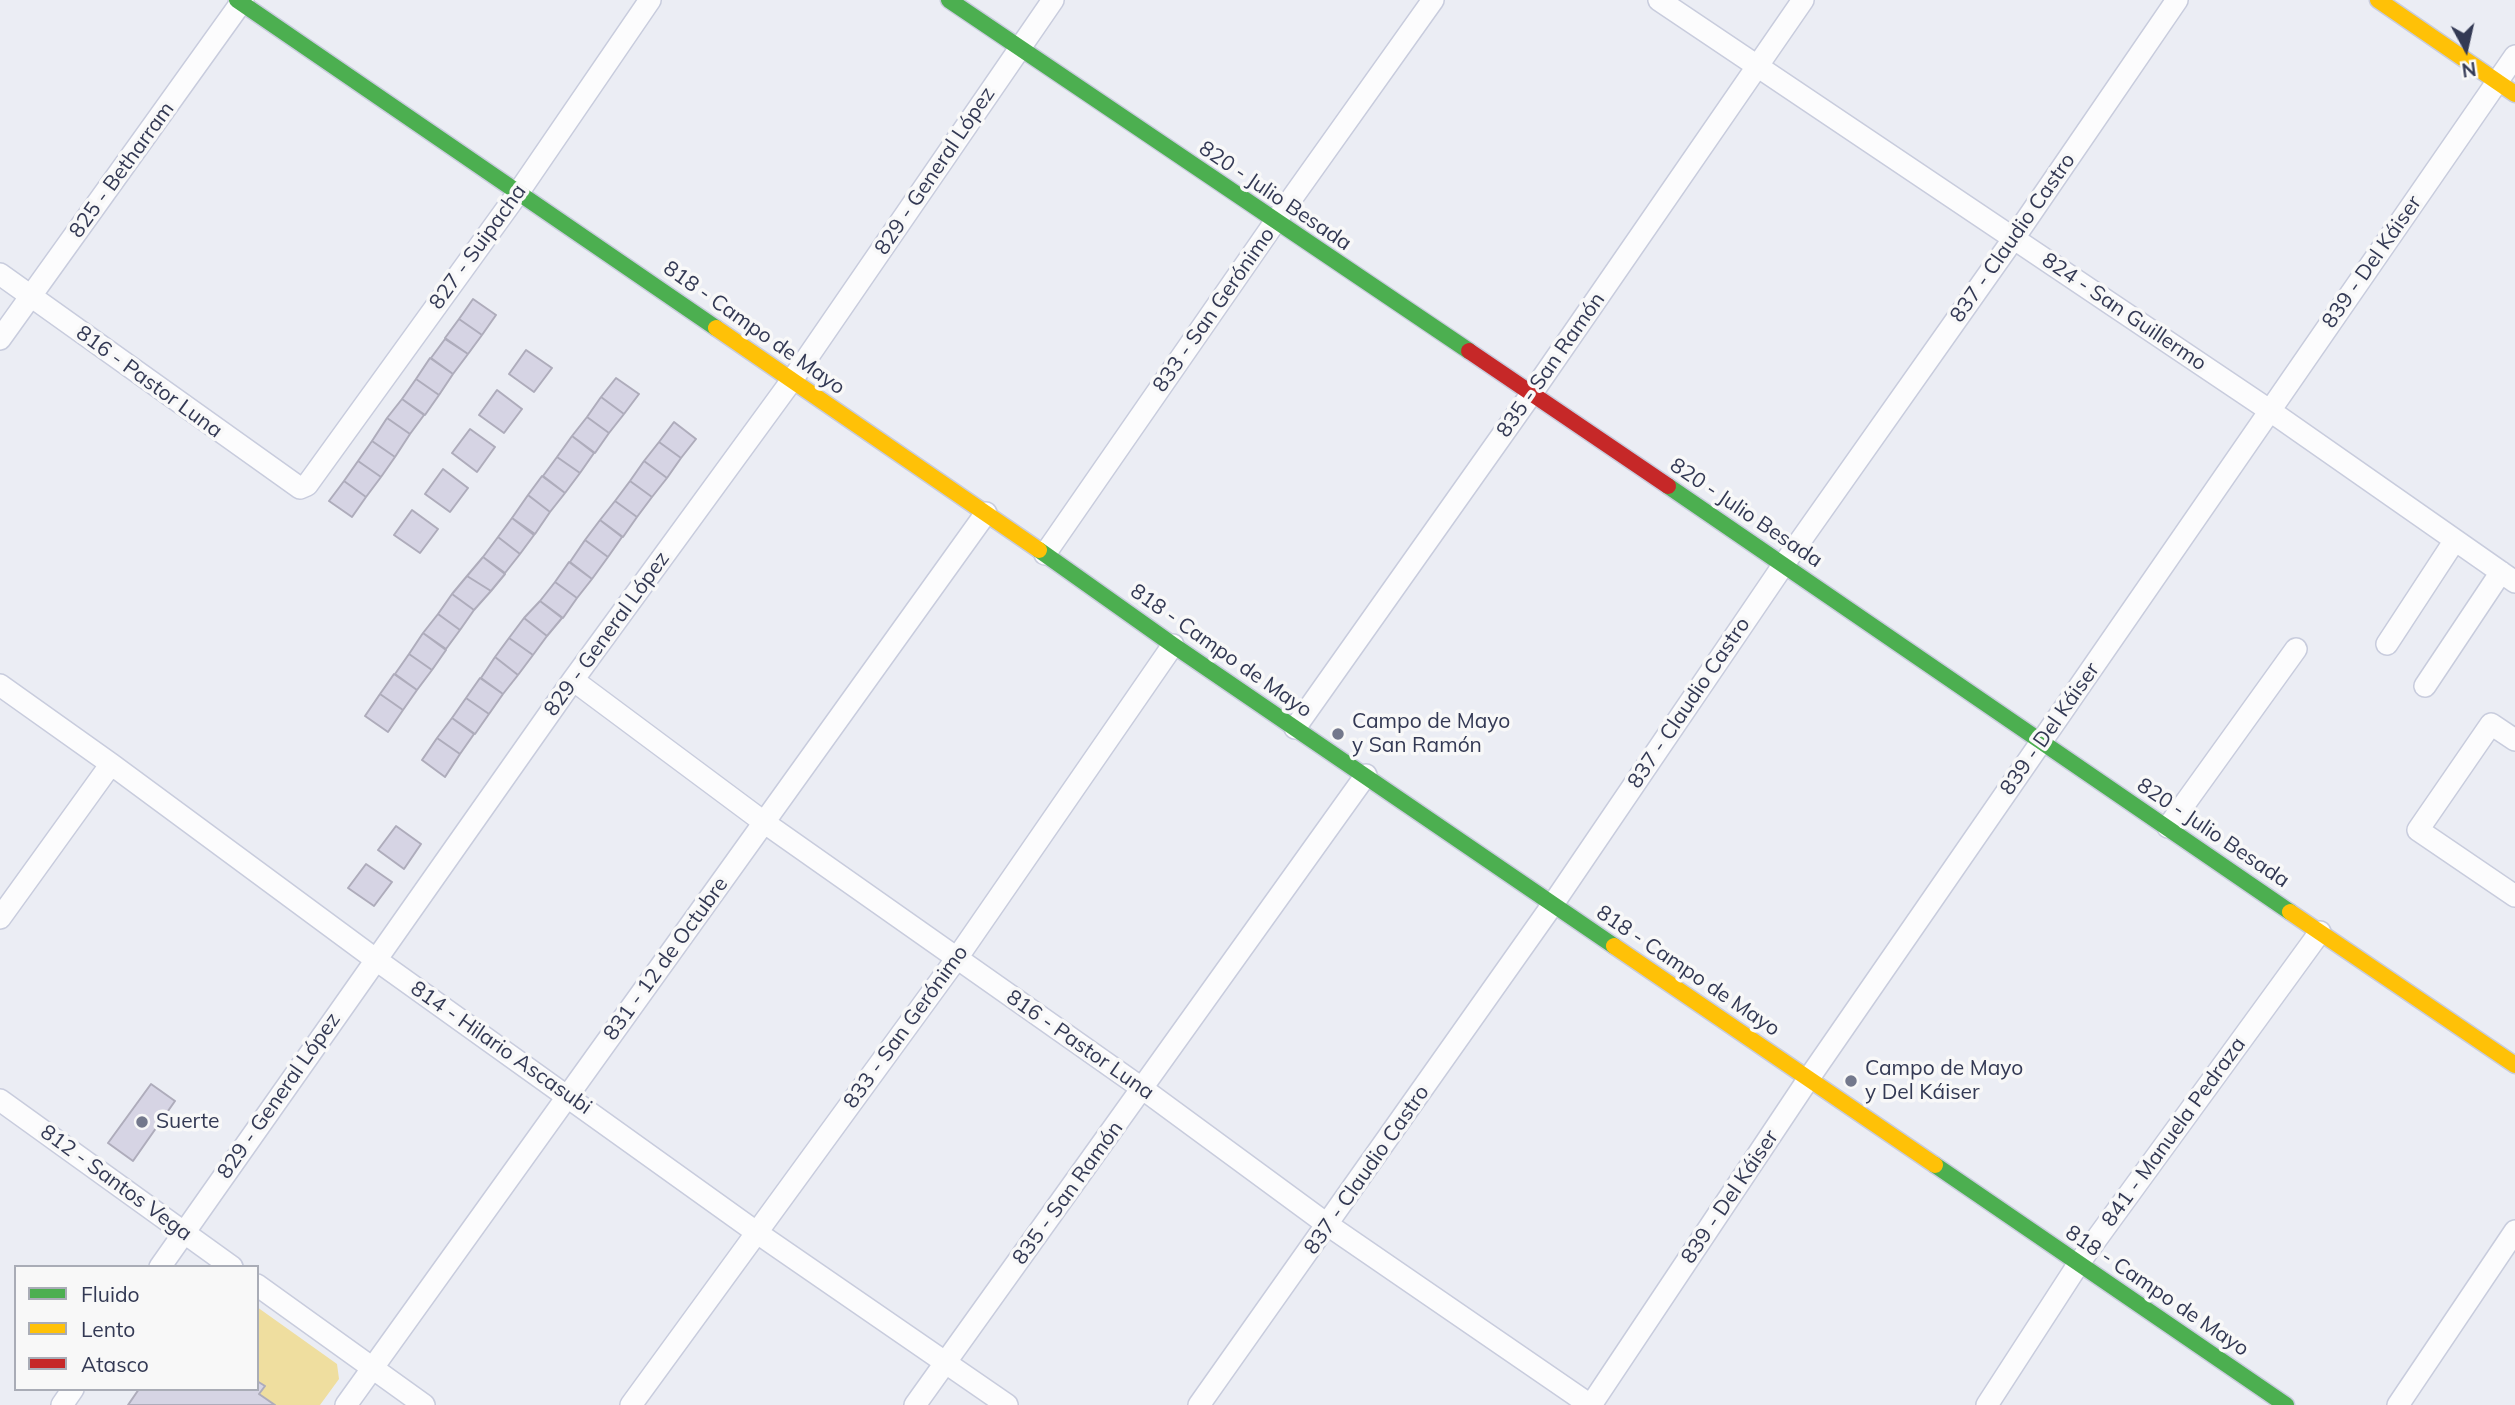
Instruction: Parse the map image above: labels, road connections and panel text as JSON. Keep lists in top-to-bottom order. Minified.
{"streets":{"street":["825 - Betharram","829 - General López","820 - Julio Besada","837 - Claudio Castro","827 - Suipacha","839 - Del Káiser","833 - San Gerónimo","824 - San Guillermo","818 - Campo de Mayo","835 - San Ramón","816 - Pastor Luna","831 - 12 de Octubre","814 - Hilario Ascasubi","841 - Manuela Pedraza","812 - Santos Vega"]},"crossings":[["825 - Betharram","818 - Campo de Mayo"],["825 - Betharram","816 - Pastor Luna"],["829 - General López","820 - Julio Besada"],["829 - General López","818 - Campo de Mayo"],["829 - General López","816 - Pastor Luna"],["829 - General López","814 - Hilario Ascasubi"],["829 - General López","812 - Santos Vega"],["820 - Julio Besada","837 - Claudio Castro"],["820 - Julio Besada","839 - Del Káiser"],["820 - Julio Besada","833 - San Gerónimo"],["820 - Julio Besada","835 - San Ramón"],["820 - Julio Besada","841 - Manuela Pedraza"],["837 - Claudio Castro","824 - San Guillermo"],["837 - Claudio Castro","818 - Campo de Mayo"],["837 - Claudio Castro","816 - Pastor Luna"],["827 - Suipacha","818 - Campo de Mayo"],["827 - Suipacha","816 - Pastor Luna"],["839 - Del Káiser","824 - San Guillermo"],["839 - Del Káiser","818 - Campo de Mayo"],["839 - Del Káiser","816 - Pastor Luna"],["833 - San Gerónimo","818 - Campo de Mayo"],["833 - San Gerónimo","816 - Pastor Luna"],["833 - San Gerónimo","814 - Hilario Ascasubi"],["824 - San Guillermo","835 - San Ramón"],["818 - Campo de Mayo","835 - San Ramón"],["818 - Campo de Mayo","831 - 12 de Octubre"],["818 - Campo de Mayo","841 - Manuela Pedraza"],["835 - San Ramón","816 - Pastor Luna"],["835 - San Ramón","814 - Hilario Ascasubi"],["816 - Pastor Luna","831 - 12 de Octubre"],["831 - 12 de Octubre","814 - Hilario Ascasubi"]],"places":["Campo de Mayo y San Ramón","Campo de Mayo y Del Káiser","Suerte"],"legend":["Fluido","Lento","Atasco"],"north":"bottom"}
